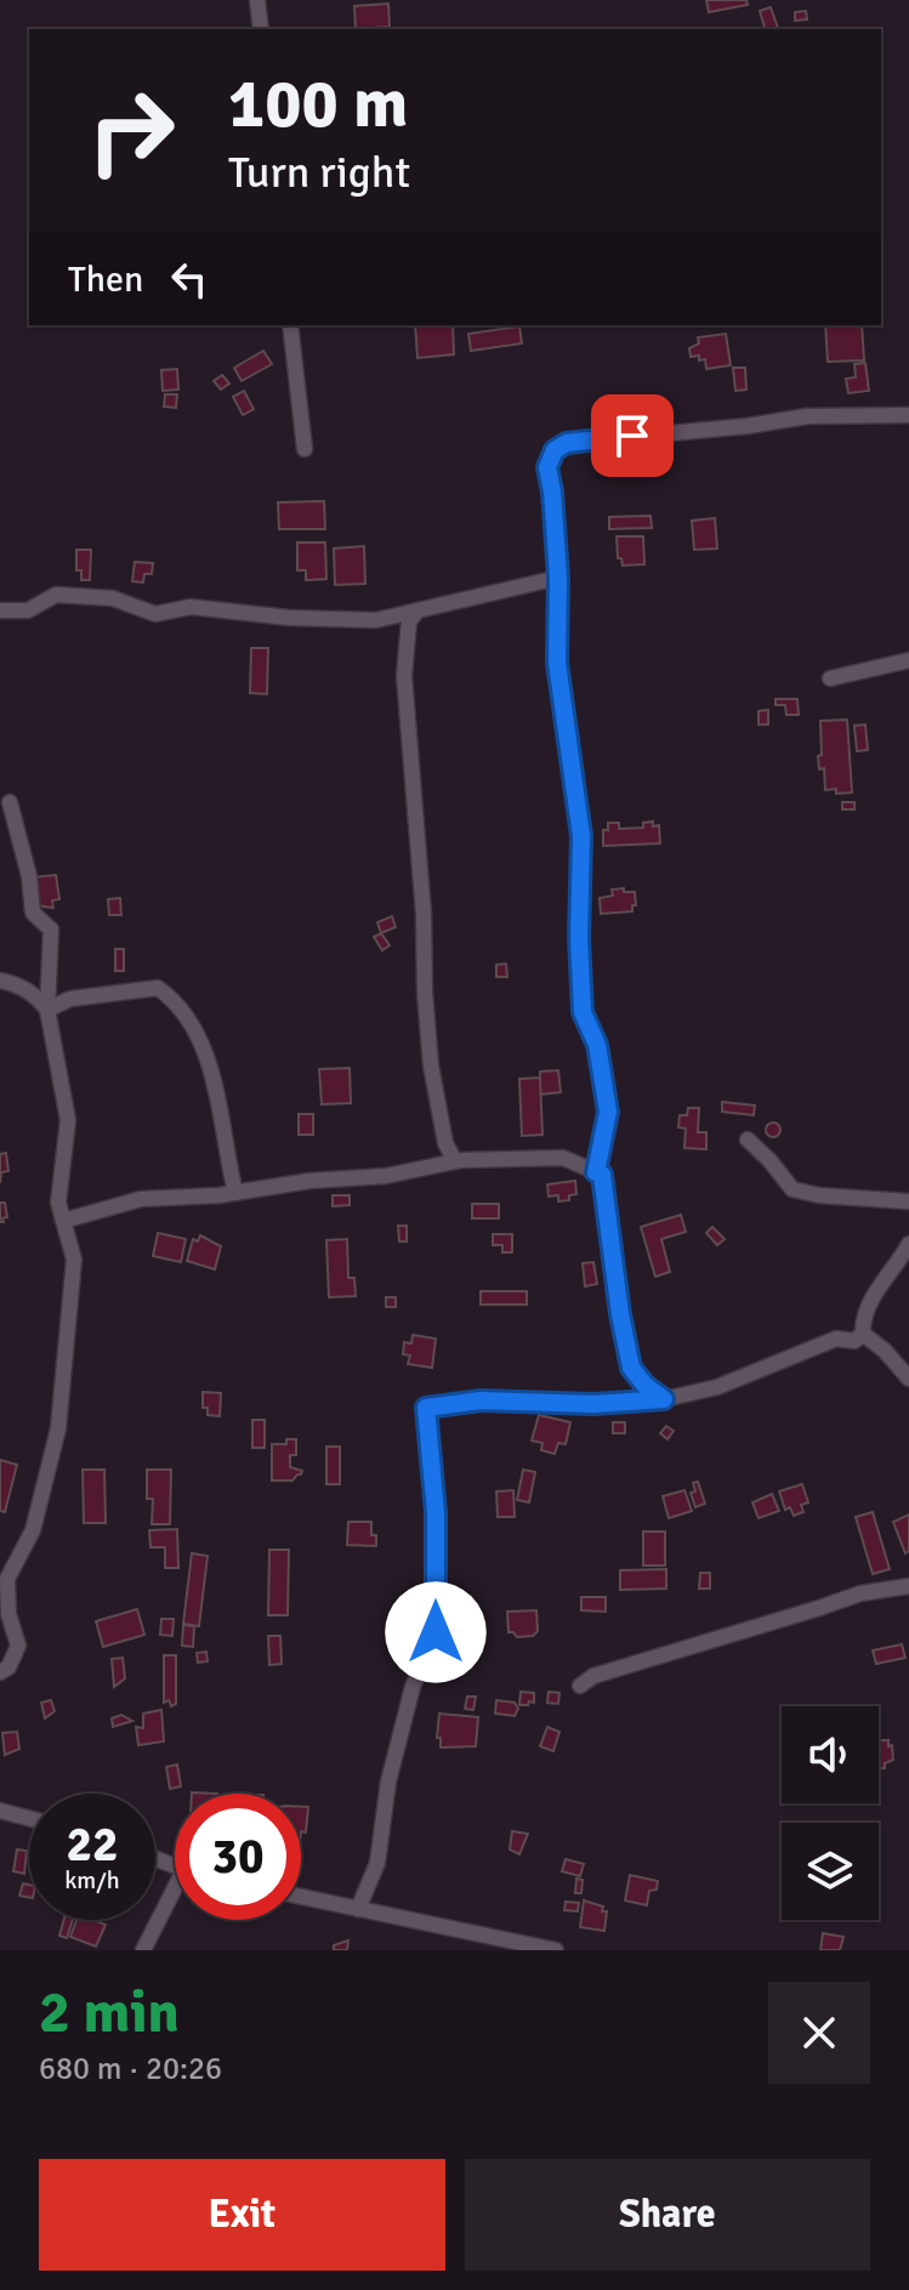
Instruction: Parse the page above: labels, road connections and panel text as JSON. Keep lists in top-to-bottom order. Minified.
{"page":{"turn":["100 m","Turn right"],"then":"Then","speed":"22 km/h","limit":"30","heading":["2 min","680 m · 20:26"],"buttons":["Exit","Share"]}}
